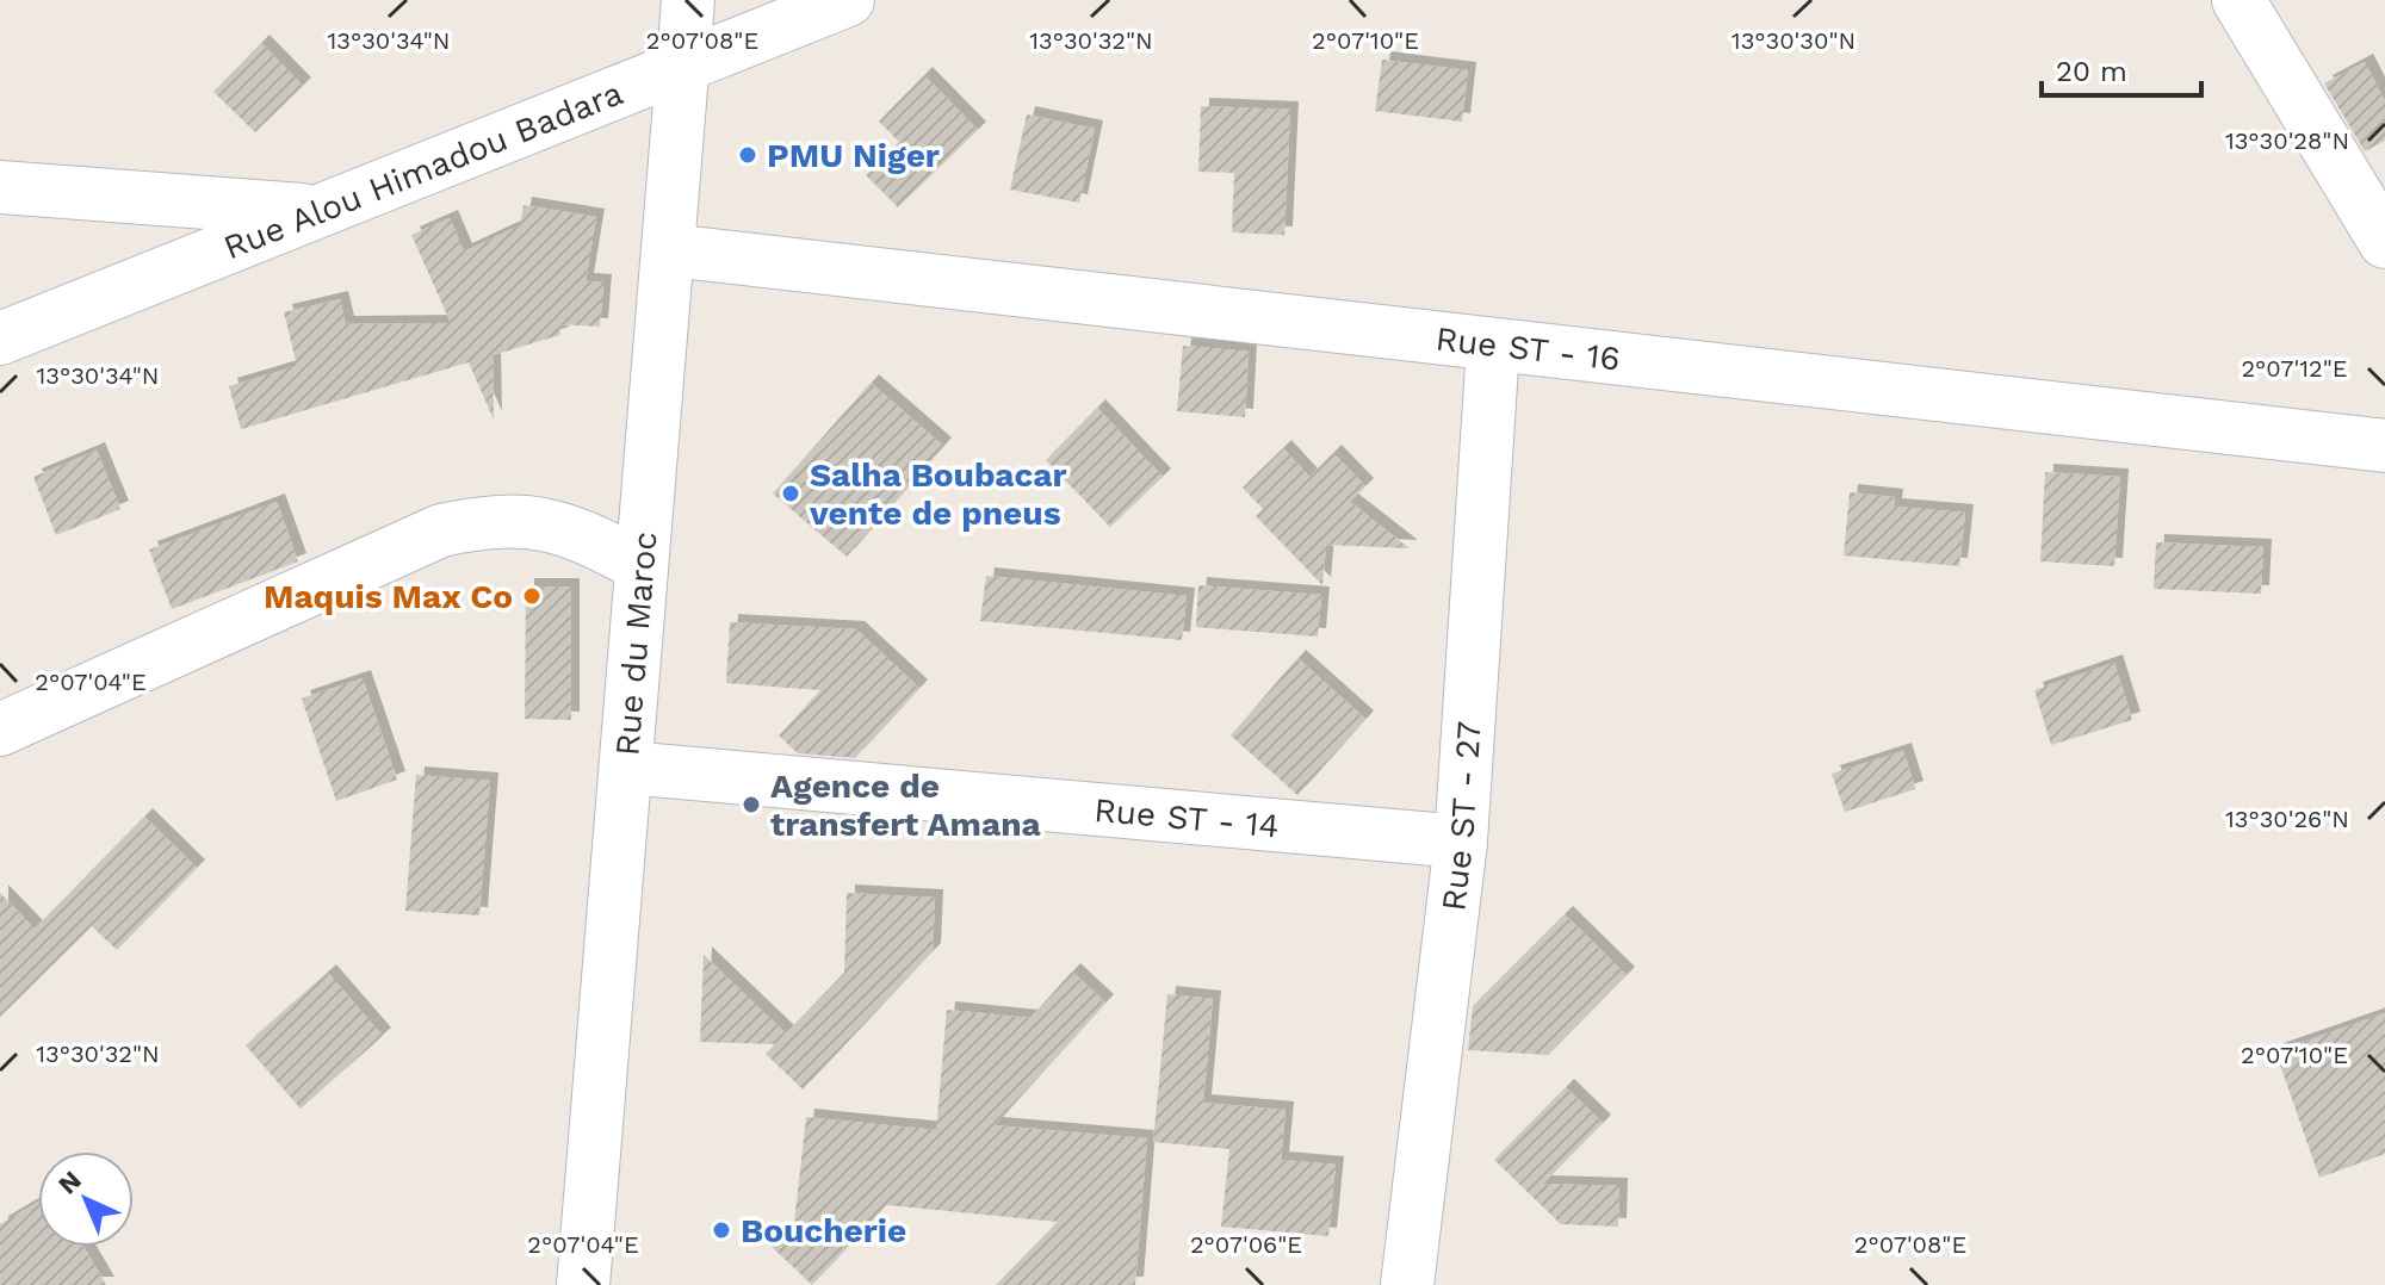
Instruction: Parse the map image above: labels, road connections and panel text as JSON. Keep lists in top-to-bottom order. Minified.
{"streets":{"street":["Rue Alou Himadou Badara","Rue ST - 16","Rue du Maroc","Rue ST - 14","Rue ST - 27"]},"crossings":[["Rue Alou Himadou Badara","Rue du Maroc"],["Rue ST - 16","Rue du Maroc"],["Rue ST - 16","Rue ST - 27"],["Rue du Maroc","Rue ST - 14"],["Rue ST - 14","Rue ST - 27"]],"places":["PMU Niger","Salha Boubacar vente de pneus","Maquis Max Co","Agence de transfert Amana","Boucherie"],"scale_bar":"20 m","north":"top left","coordinates":["13°30'34\"N","13°30'32\"N","13°30'30\"N","2°07'08\"E","2°07'10\"E","13°30'28\"N","2°07'12\"E","2°07'04\"E","13°30'26\"N","2°07'06\"E"]}
